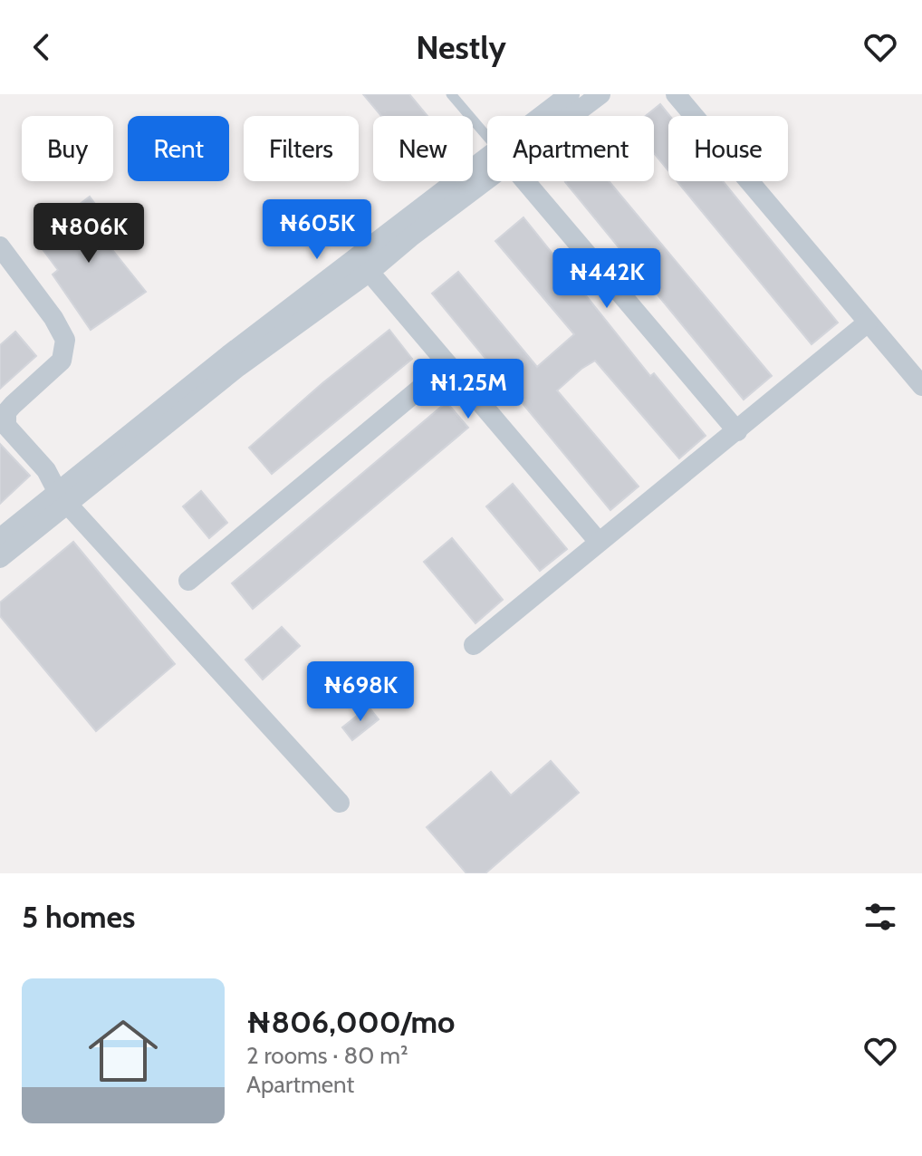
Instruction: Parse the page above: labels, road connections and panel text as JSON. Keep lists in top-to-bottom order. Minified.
{"page":{"header":"Nestly","chip":["Buy","Rent","Filters","New","Apartment","House"],"price":["₦605K","₦806K","₦442K","₦1.25M","₦698K"],"heading":"5 homes","list":[{"name":"₦806,000/mo","note":"2 rooms · 80 m² · Apartment"}]}}
